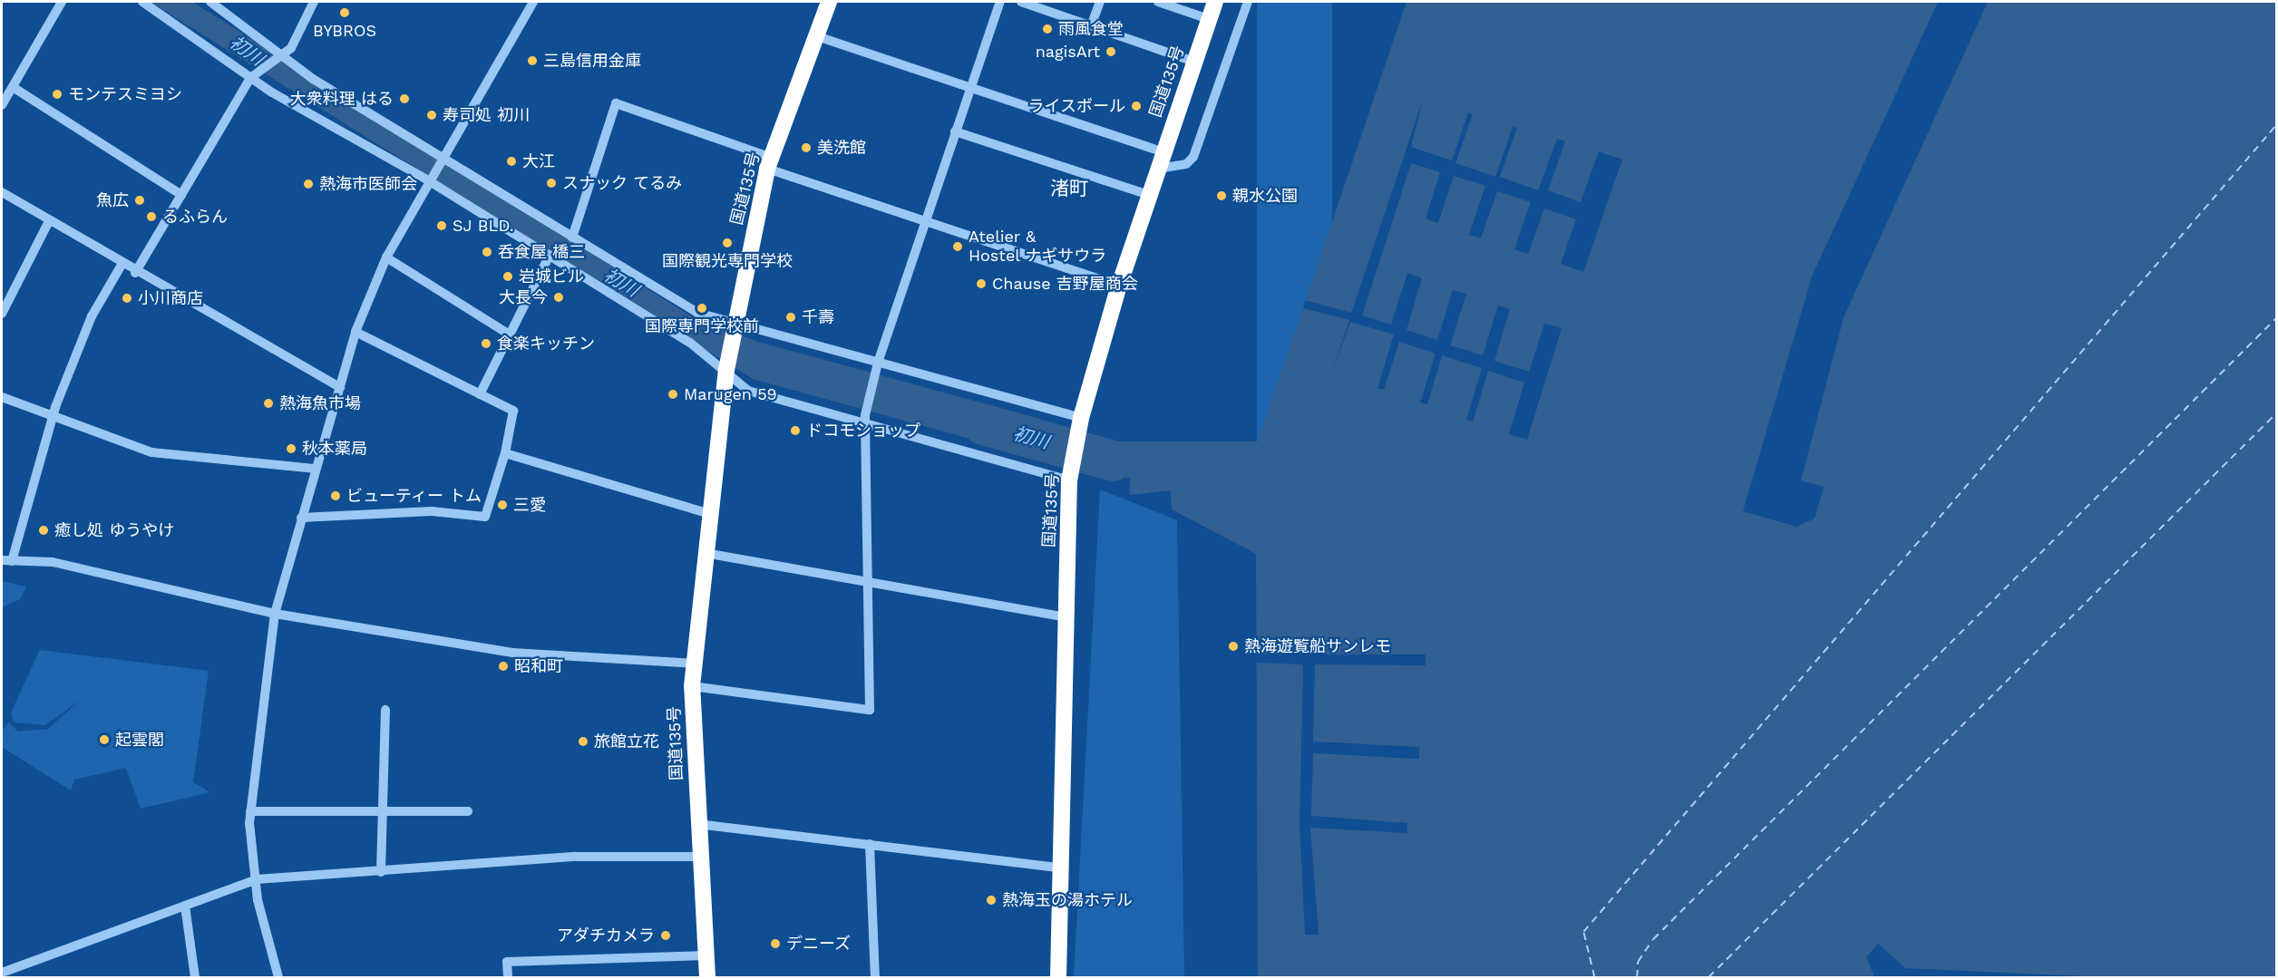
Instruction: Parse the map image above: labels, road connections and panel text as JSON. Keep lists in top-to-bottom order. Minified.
{"streets":{"highway":["国道135号"]},"districts":["渚町"],"water":["初川"],"places":["BYBROS","雨風食堂","nagisArt","三島信用金庫","モンテスミヨシ","大衆料理 はる","ライスボール","寿司処 初川","美洗館","大江","スナック てるみ","熱海市医師会","親水公園","魚広","るふらん","SJ BLD.","国際観光専門学校","Atelier & Hostel ナギサウラ","呑食屋 橋三","岩城ビル","Chause 吉野屋商会","大長今","小川商店","国際専門学校前","千壽","食楽キッチン","Marugen 59","熱海魚市場","ドコモショップ","秋本薬局","ビューティー トム","三愛","癒し処 ゆうやけ","熱海遊覧船サンレモ","昭和町","起雲閣","旅館立花","熱海玉の湯ホテル","アダチカメラ","デニーズ"]}
